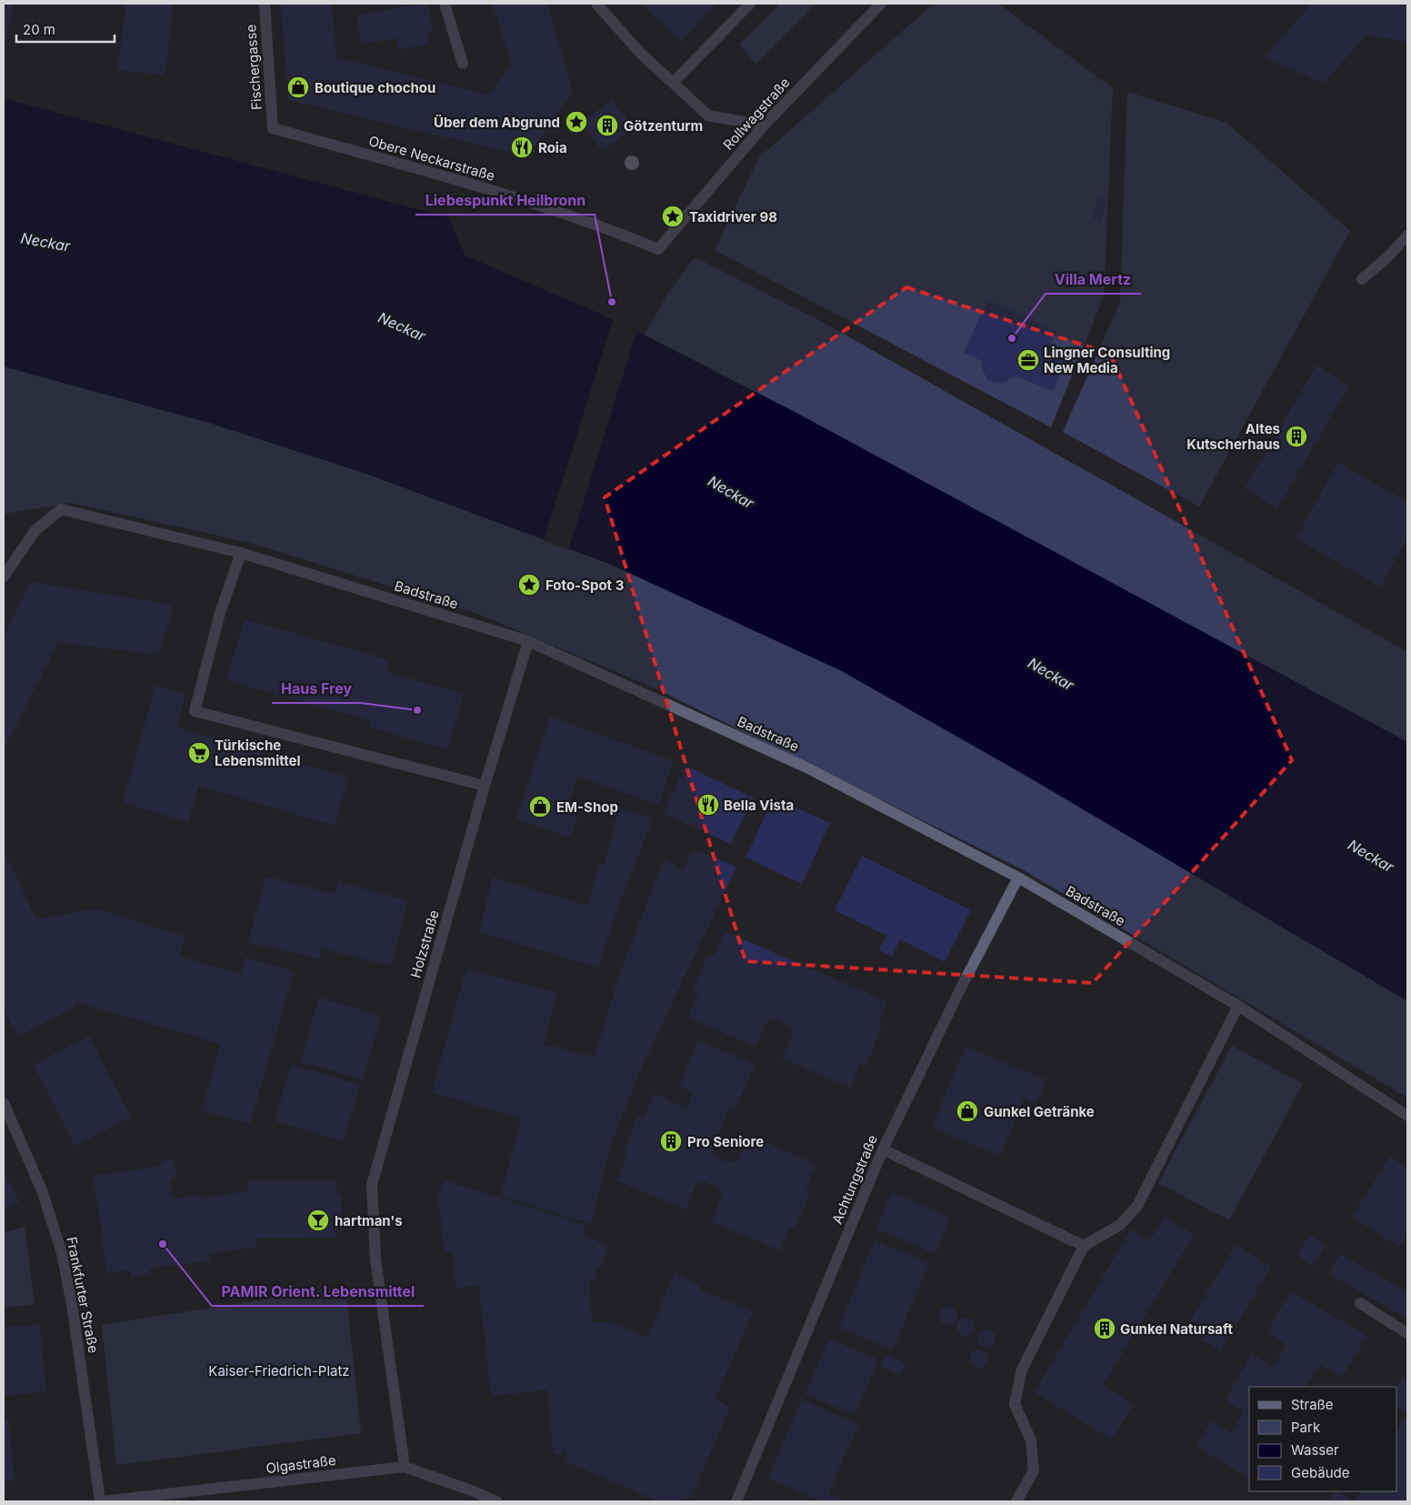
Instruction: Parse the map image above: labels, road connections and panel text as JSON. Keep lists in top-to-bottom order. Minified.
{"streets":{"street":["Fischergasse","Rollwagstraße","Obere Neckarstraße","Badstraße","Holzstraße","Achtungstraße","Frankfurter Straße","Olgastraße"]},"crossings":[["Fischergasse","Obere Neckarstraße"],["Rollwagstraße","Obere Neckarstraße"],["Badstraße","Holzstraße"],["Badstraße","Achtungstraße"],["Holzstraße","Olgastraße"]],"water":["Neckar"],"parks":["Kaiser-Friedrich-Platz"],"places":{"shop":["Boutique chochou","EM-Shop","Gunkel Getränke"],"place":["Über dem Abgrund","Taxidriver 98","Foto-Spot 3"],"building":["Götzenturm","Altes Kutscherhaus","Pro Seniore","Gunkel Natursaft"],"restaurant":["Roia","Bella Vista"],"other":["Liebespunkt Heilbronn","Villa Mertz","Haus Frey","PAMIR Orient. Lebensmittel"],"office":["Lingner Consulting New Media"],"supermarket":["Türkische Lebensmittel"],"bar":["hartman's"]},"legend":["Straße","Park","Wasser","Gebäude"],"scale_bar":"20 m"}
